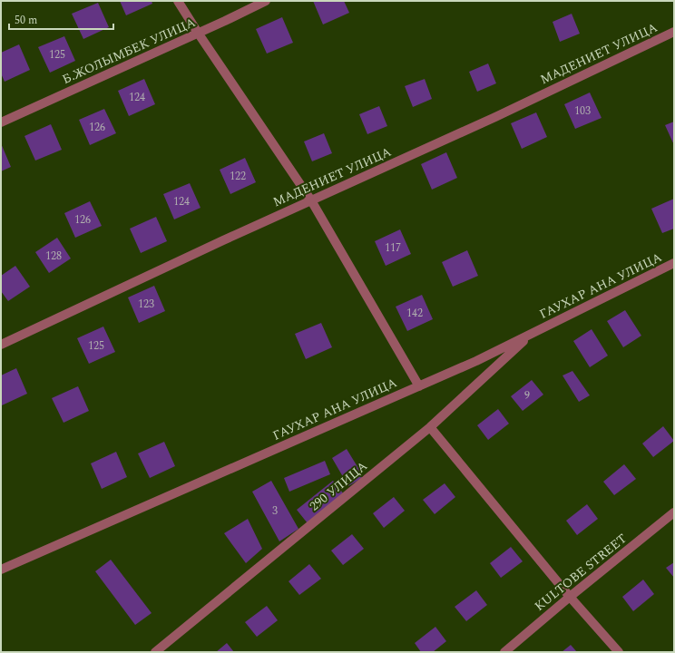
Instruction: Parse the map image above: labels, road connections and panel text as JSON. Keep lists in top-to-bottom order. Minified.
{"streets":{"street":["Б.ЖОЛЫМБЕК УЛИЦА","МАДЕНИЕТ УЛИЦА","ГАУХАР АНА УЛИЦА","290 УЛИЦА","KULTOBE STREET"]},"crossings":[["ГАУХАР АНА УЛИЦА","290 УЛИЦА"]],"house_numbers":["125","124","103","126","122","124","126","117","128","123","142","125","9","3"],"scale_bar":"50 m"}
